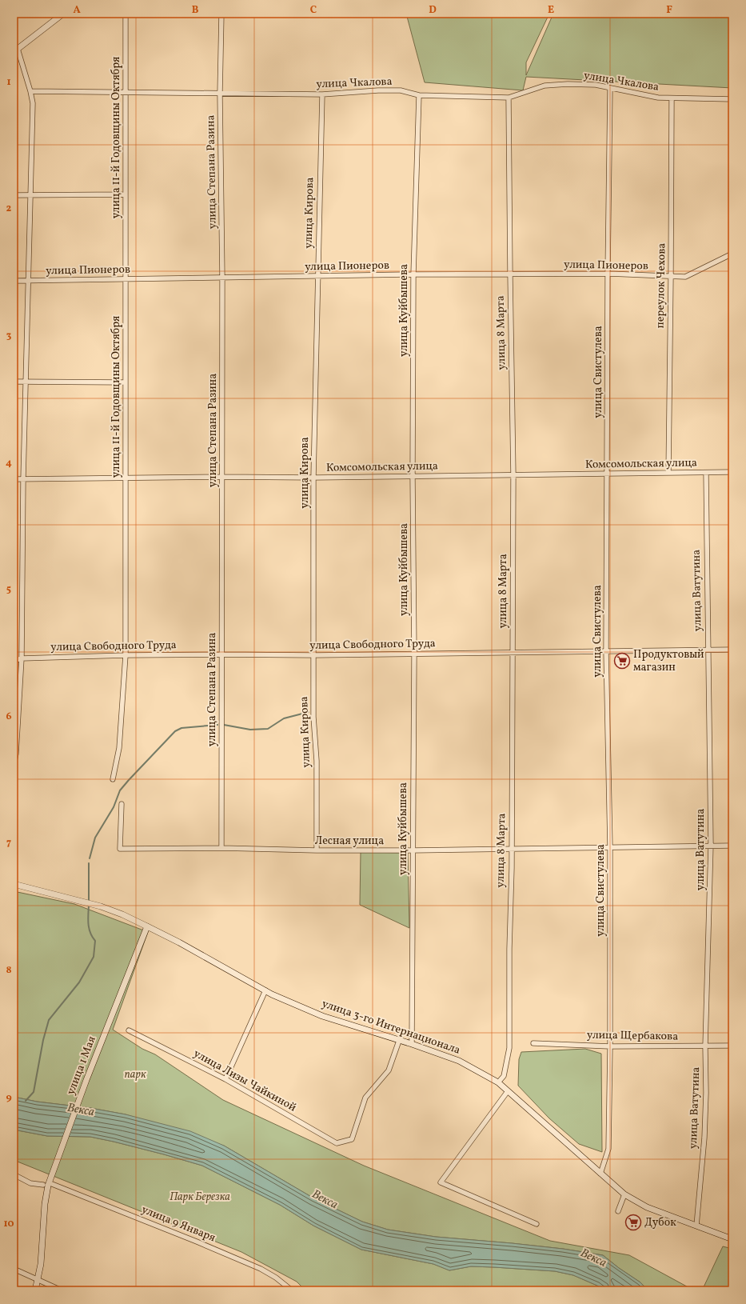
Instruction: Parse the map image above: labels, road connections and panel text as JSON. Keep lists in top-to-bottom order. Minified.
{"streets":{"main road":["улица 3-го Интернационала","улица 1 Мая"],"street":["улица Чкалова","улица 11-й Годовщины Октября","улица Степана Разина","улица Кирова","улица Пионеров","переулок Чехова","улица Куйбышева","улица 8 Марта","улица Свистулева","Комсомольская улица","улица Ватутина","улица Свободного Труда","Лесная улица","улица Щербакова","улица Лизы Чайкиной","улица 9 Января"]},"crossings":[["улица Чкалова","улица 11-й Годовщины Октября"],["улица Чкалова","улица Степана Разина"],["улица Чкалова","улица Кирова"],["улица Чкалова","переулок Чехова"],["улица Чкалова","улица Куйбышева"],["улица Чкалова","улица 8 Марта"],["улица Чкалова","улица Свистулева"],["улица 11-й Годовщины Октября","улица Пионеров"],["улица 11-й Годовщины Октября","Комсомольская улица"],["улица 11-й Годовщины Октября","улица Свободного Труда"],["улица Степана Разина","улица Пионеров"],["улица Степана Разина","Комсомольская улица"],["улица Степана Разина","улица Свободного Труда"],["улица Степана Разина","Лесная улица"],["улица Кирова","улица Пионеров"],["улица Кирова","Комсомольская улица"],["улица Кирова","улица Свободного Труда"],["улица Кирова","Лесная улица"],["улица Пионеров","переулок Чехова"],["улица Пионеров","улица Куйбышева"],["улица Пионеров","улица 8 Марта"],["улица Пионеров","улица Свистулева"],["переулок Чехова","Комсомольская улица"],["улица Куйбышева","Комсомольская улица"],["улица Куйбышева","улица Свободного Труда"],["улица Куйбышева","Лесная улица"],["улица Куйбышева","улица 3-го Интернационала"],["улица 8 Марта","Комсомольская улица"],["улица 8 Марта","улица Свободного Труда"],["улица 8 Марта","Лесная улица"],["улица 8 Марта","улица 3-го Интернационала"],["улица Свистулева","Комсомольская улица"],["улица Свистулева","улица Свободного Труда"],["улица Свистулева","Лесная улица"],["улица Свистулева","улица 3-го Интернационала"],["улица Свистулева","улица Щербакова"],["Комсомольская улица","улица Ватутина"],["улица Ватутина","улица Свободного Труда"],["улица Ватутина","Лесная улица"],["улица Ватутина","улица 3-го Интернационала"],["улица Ватутина","улица Щербакова"],["улица 3-го Интернационала","улица 1 Мая"],["улица 3-го Интернационала","улица Лизы Чайкиной"]],"water":["Векса"],"parks":["парк","Парк Березка"],"places":{"supermarket":["Продуктовый магазин","Дубок"]},"grid":{"columns":["A","B","C","D","E","F"],"rows":["1","2","3","4","5","6","7","8","9","10"]}}
